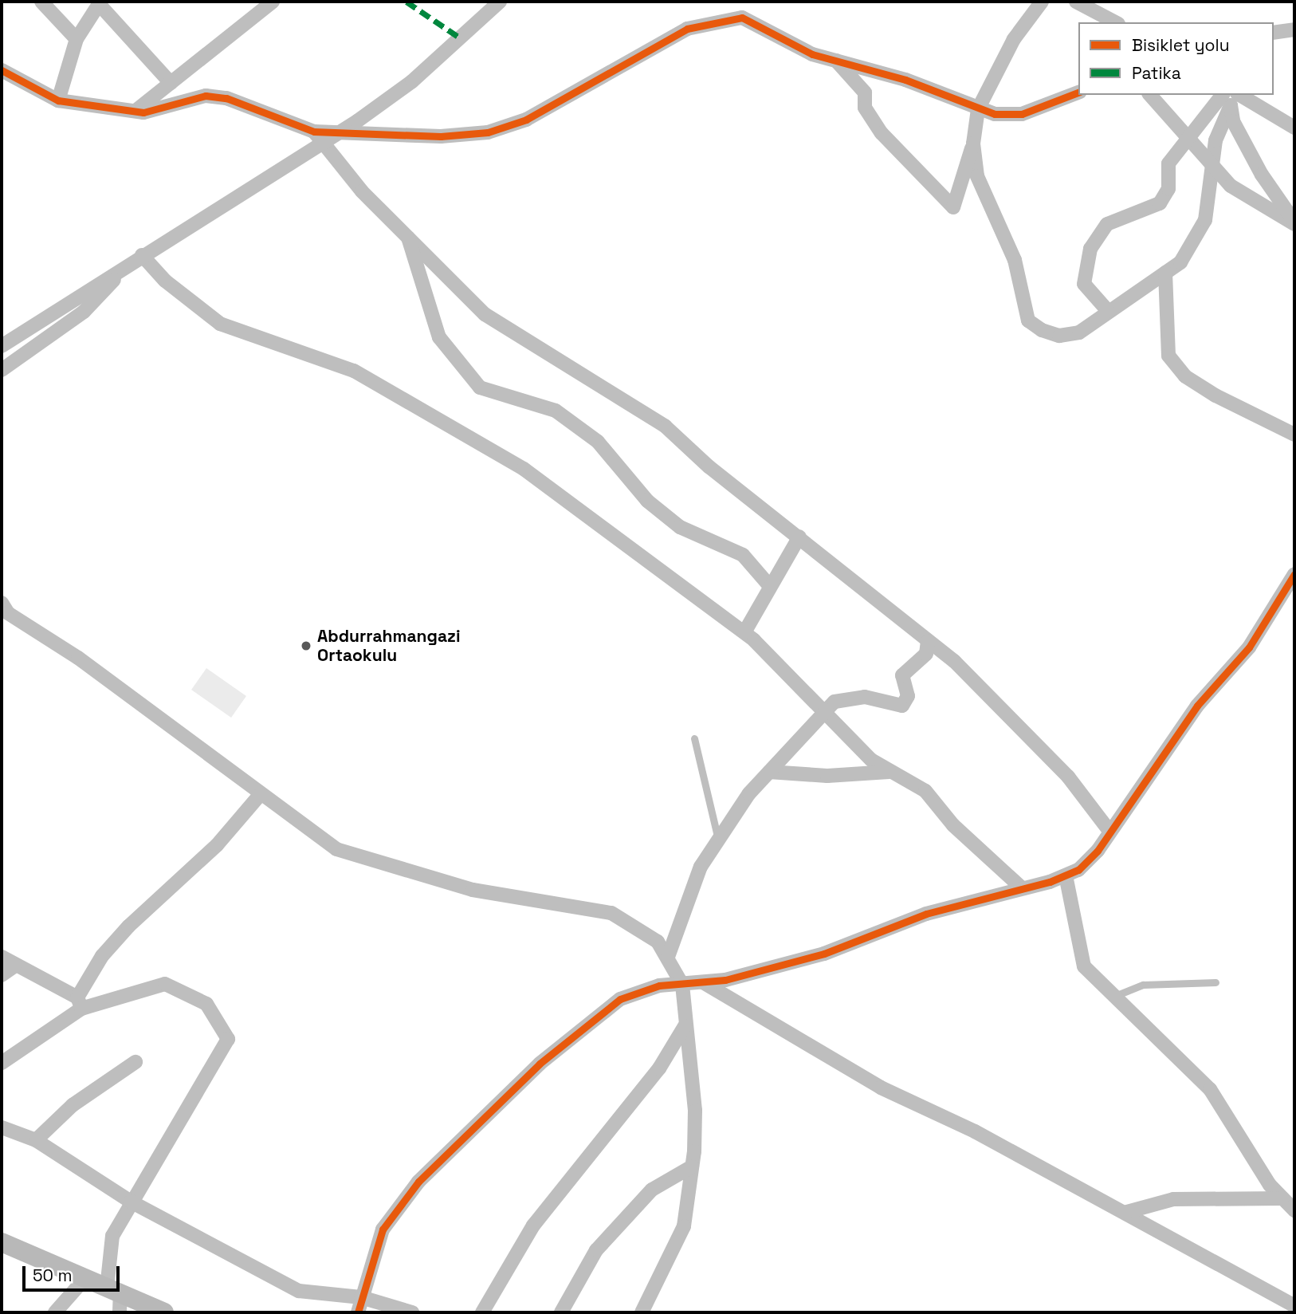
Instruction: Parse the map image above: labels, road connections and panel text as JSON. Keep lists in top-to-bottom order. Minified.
{"places":["Abdurrahmangazi Ortaokulu"],"legend":["Bisiklet yolu","Patika"],"scale_bar":"50 m"}
